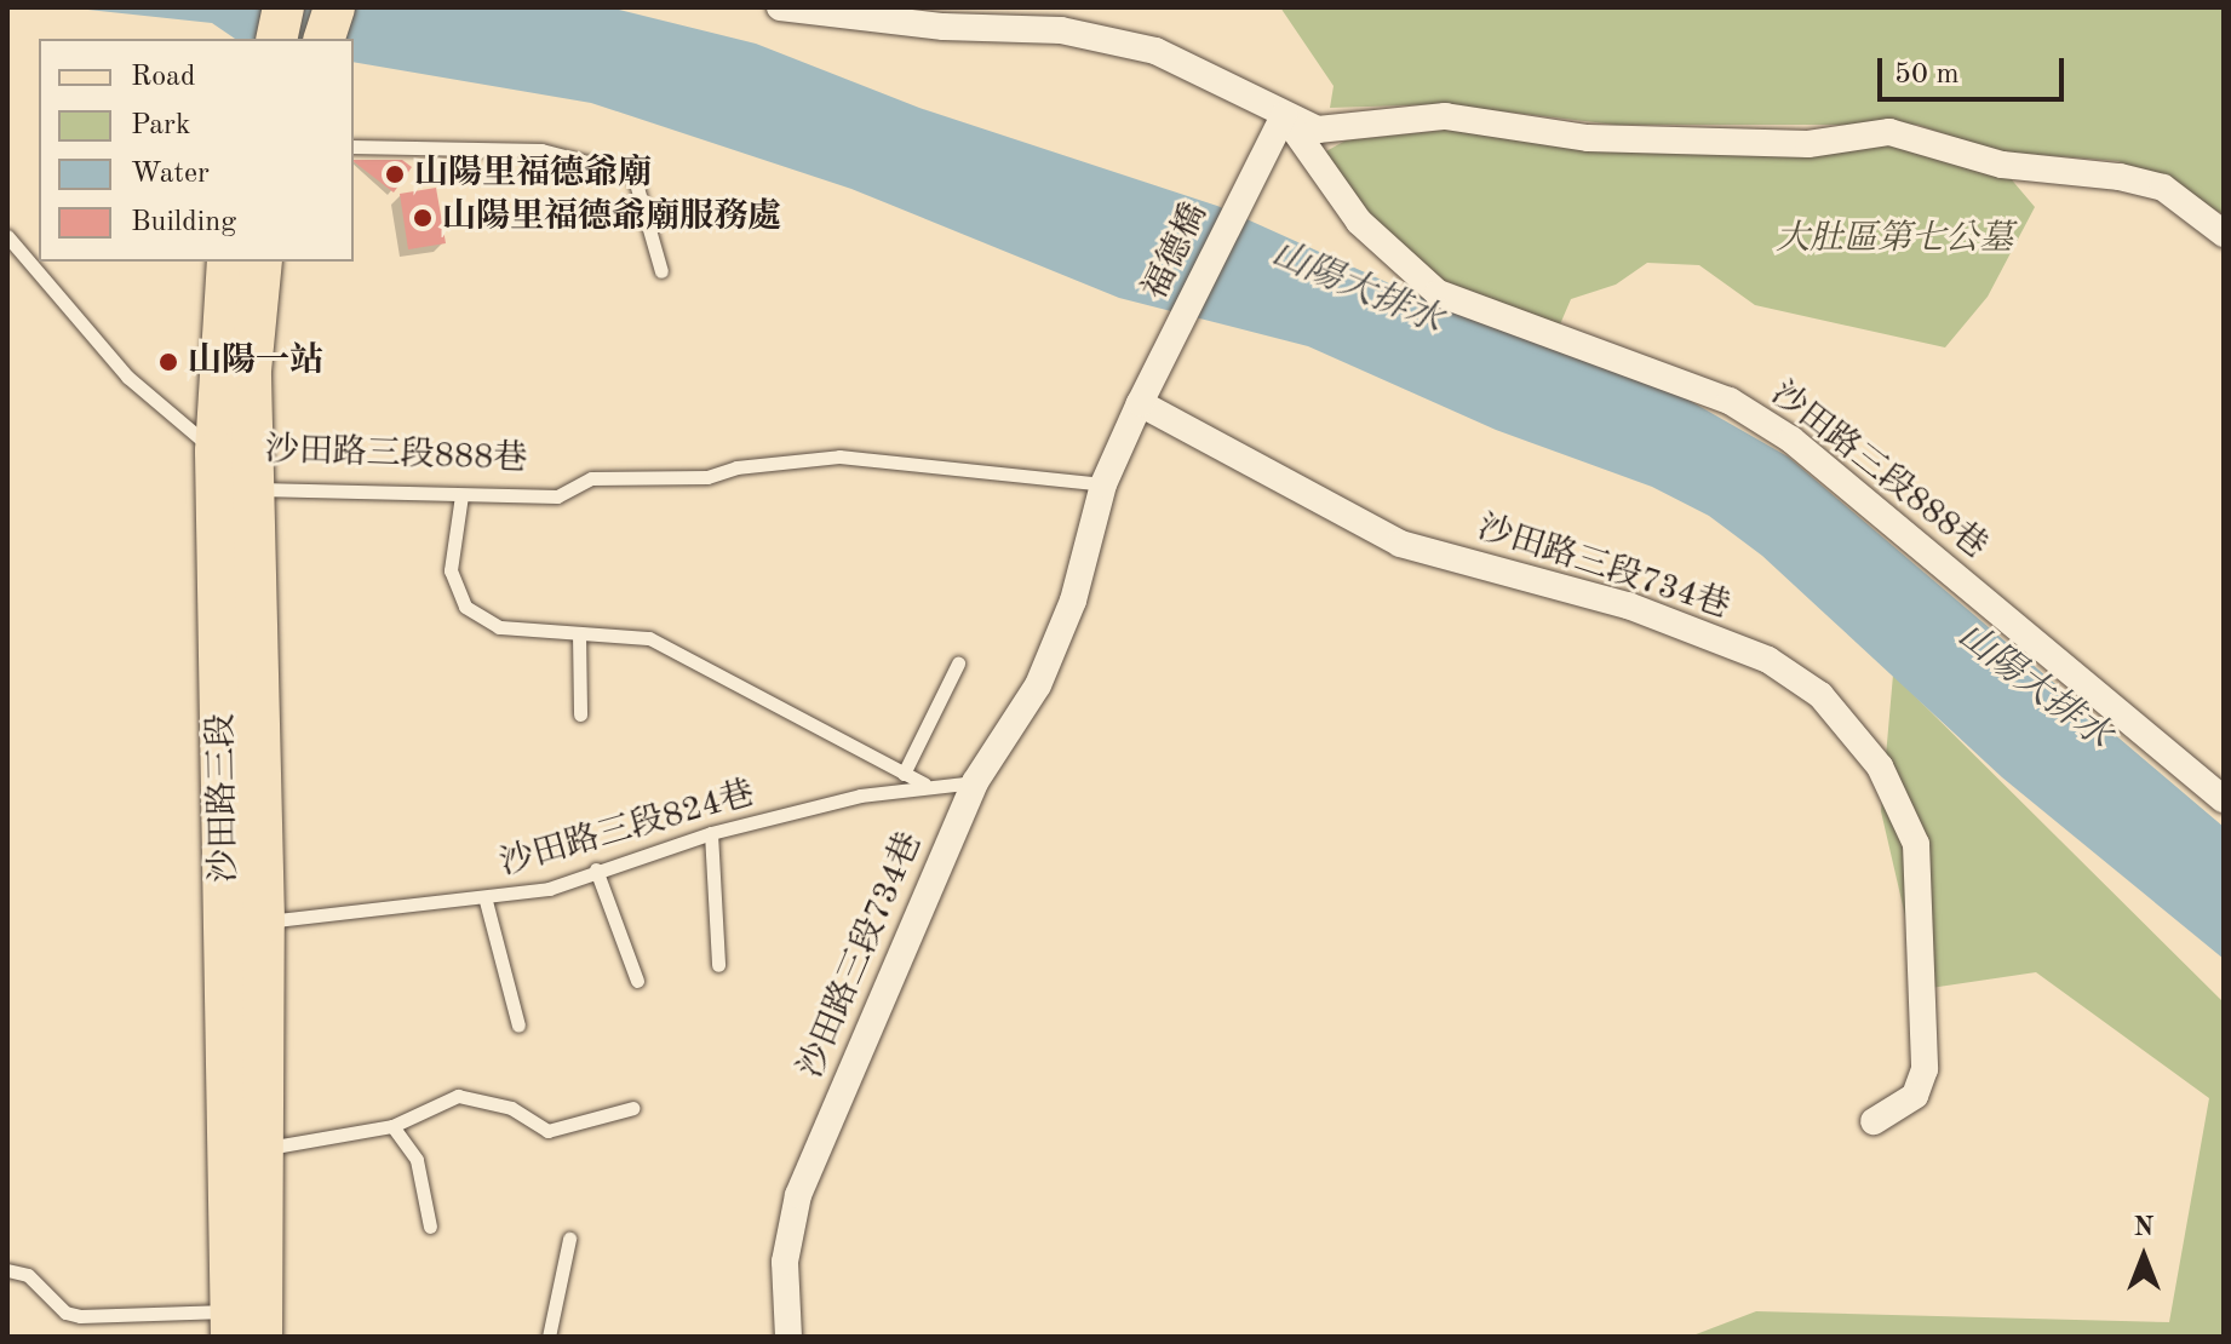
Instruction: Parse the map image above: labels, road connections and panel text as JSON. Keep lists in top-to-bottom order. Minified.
{"streets":{"main road":["沙田路三段"],"street":["福德橋","沙田路三段888巷","沙田路三段734巷"],"lane":["沙田路三段824巷"]},"crossings":[["福德橋","沙田路三段888巷"],["福德橋","沙田路三段734巷"],["沙田路三段888巷","沙田路三段734巷"],["沙田路三段888巷","沙田路三段"],["沙田路三段734巷","沙田路三段824巷"],["沙田路三段","沙田路三段824巷"]],"water":["山陽大排水"],"parks":["大肚區第七公墓"],"places":["山陽里福德爺廟","山陽里福德爺廟服務處","山陽一站"],"legend":["Road","Park","Water","Building"],"scale_bar":"50 m","north":"top"}
